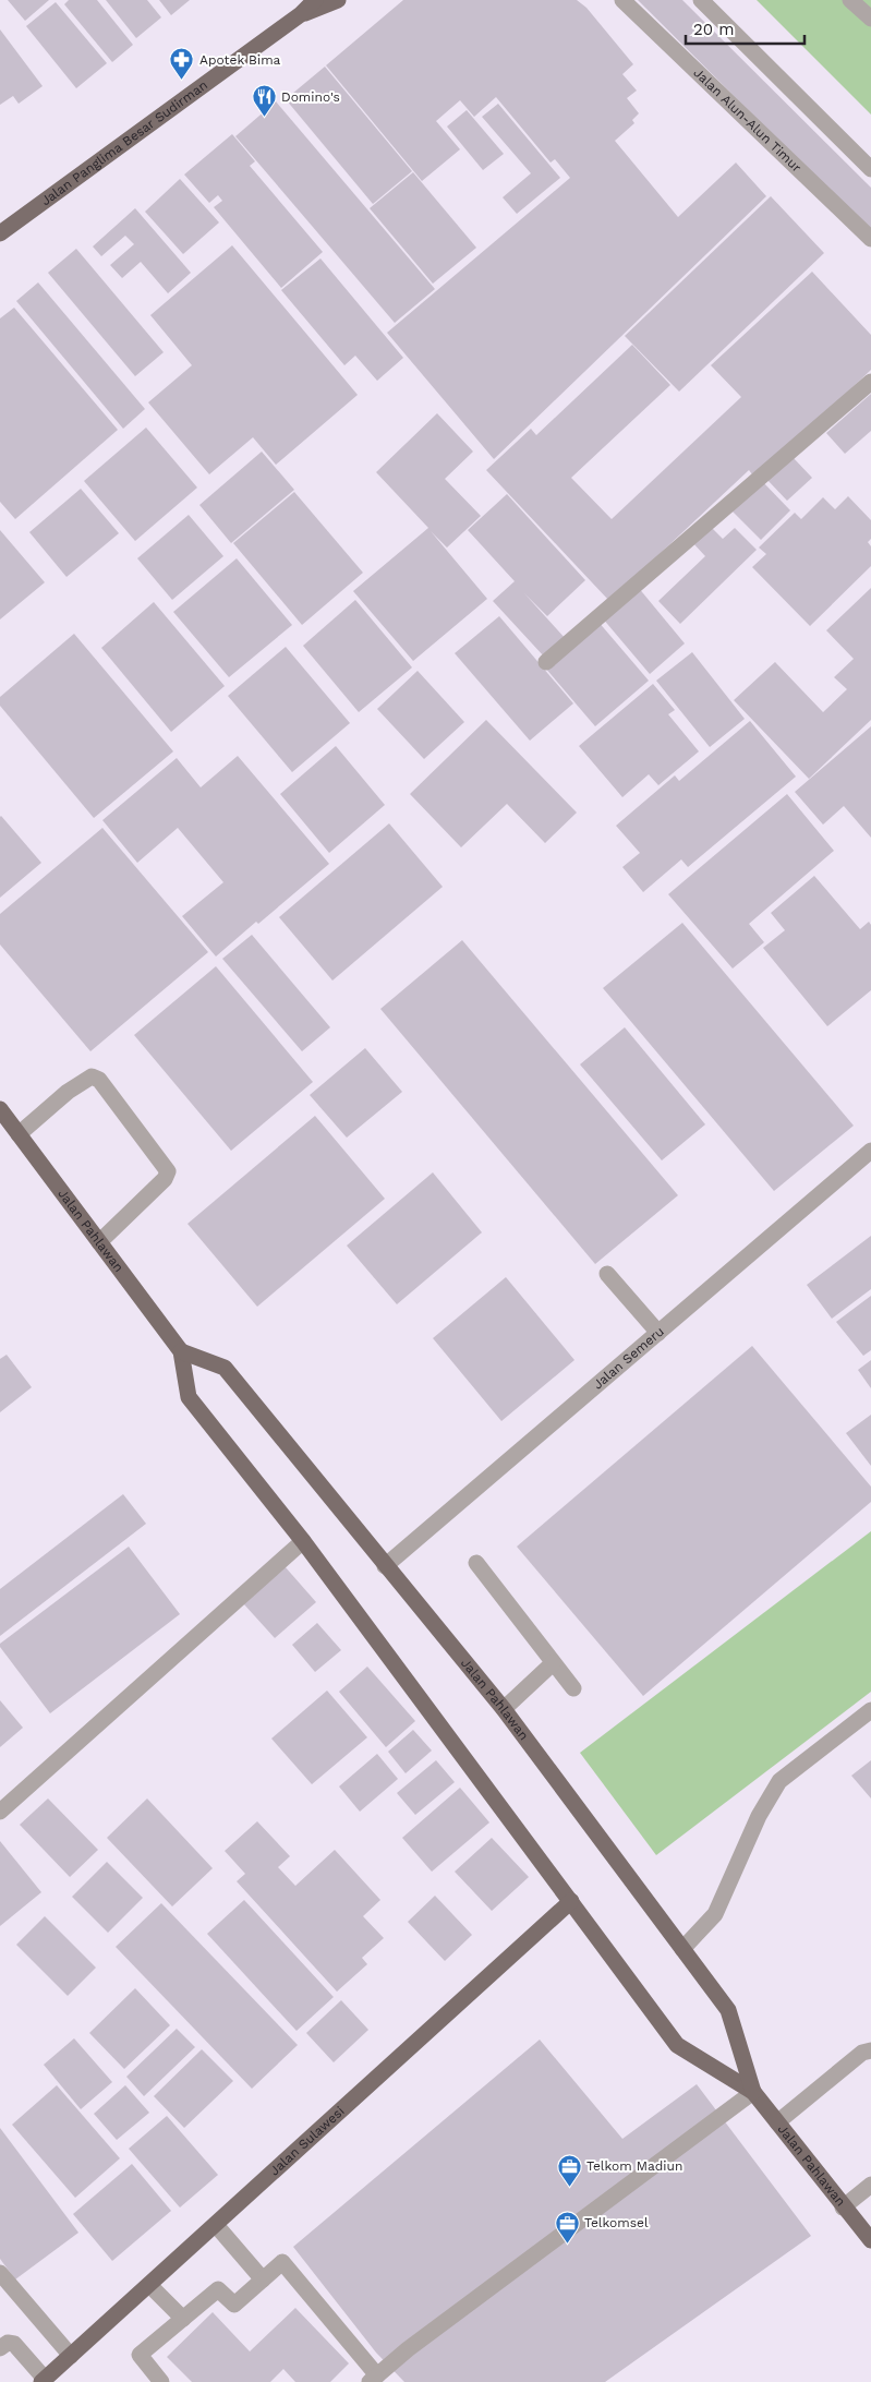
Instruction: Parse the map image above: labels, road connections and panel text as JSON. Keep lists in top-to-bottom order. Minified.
{"streets":{"main road":["Jalan Panglima Besar Sudirman","Jalan Pahlawan","Jalan Sulawesi"],"street":["Jalan Alun-Alun Timur","Jalan Semeru"]},"crossings":[["Jalan Pahlawan","Jalan Semeru"],["Jalan Pahlawan","Jalan Sulawesi"]],"places":{"pharmacy":["Apotek Bima"],"restaurant":["Domino's"],"office":["Telkom Madiun","Telkomsel"]},"scale_bar":"20 m"}
